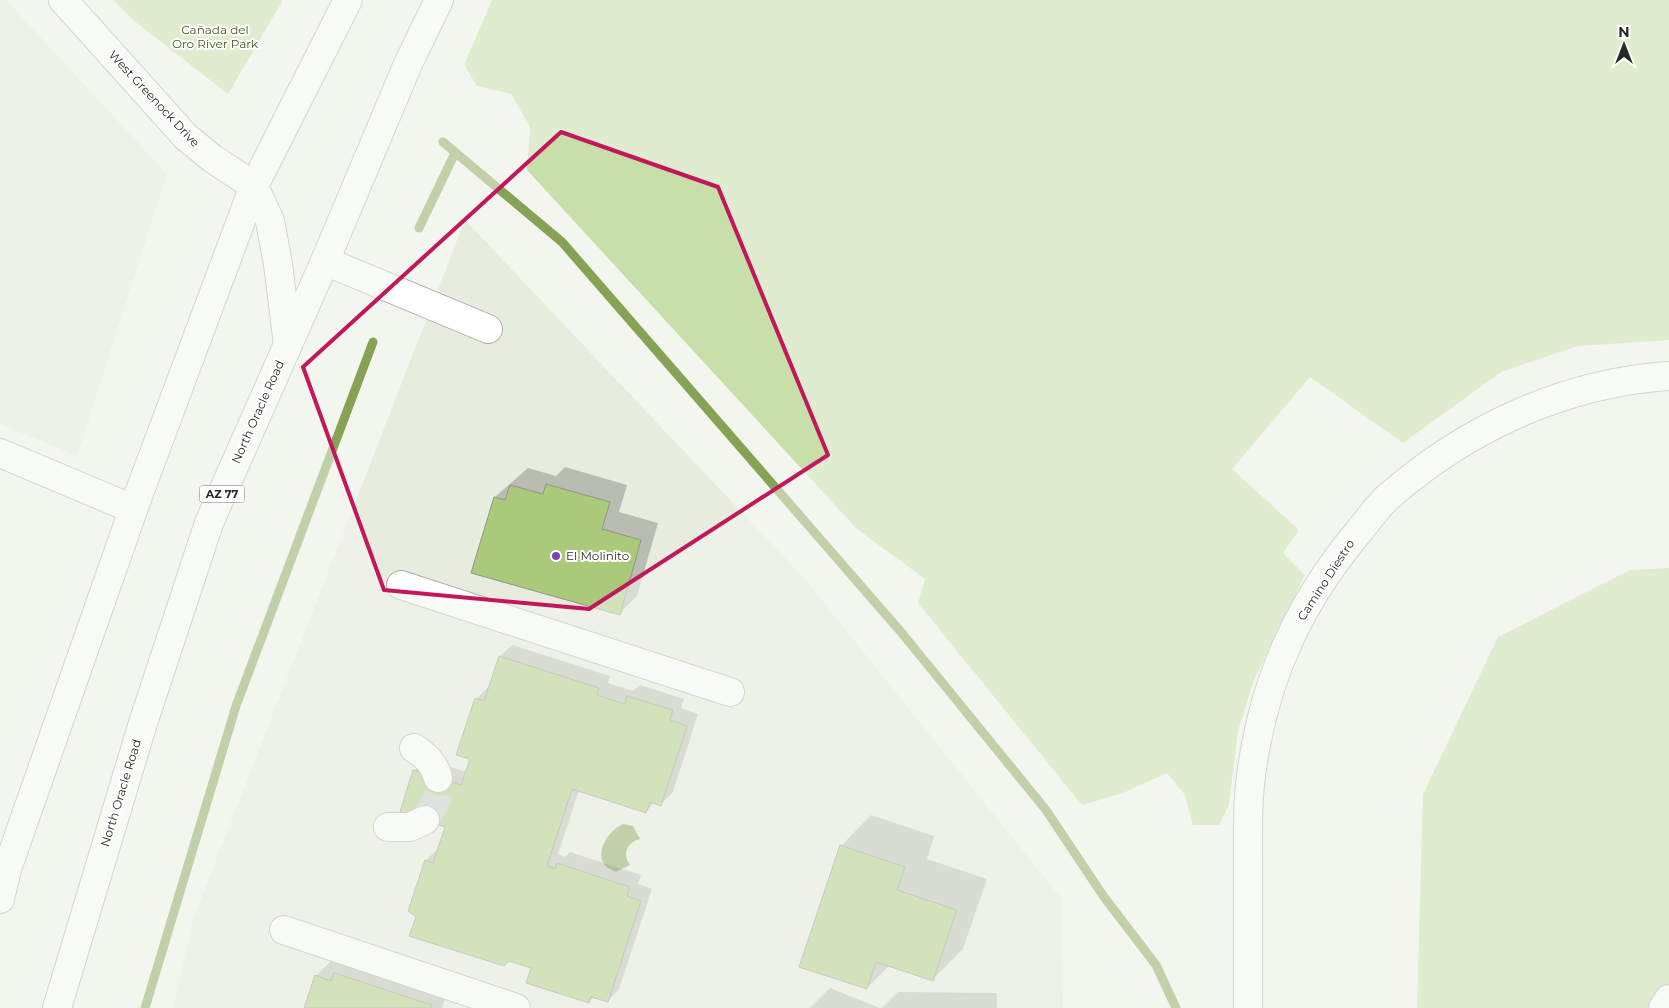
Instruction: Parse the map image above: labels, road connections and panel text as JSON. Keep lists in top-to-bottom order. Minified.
{"streets":{"main road":["West Greenock Drive","North Oracle Road","AZ 77","Camino Diestro"]},"parks":["Cañada del Oro River Park"],"places":["El Molinito"],"north":"top"}
